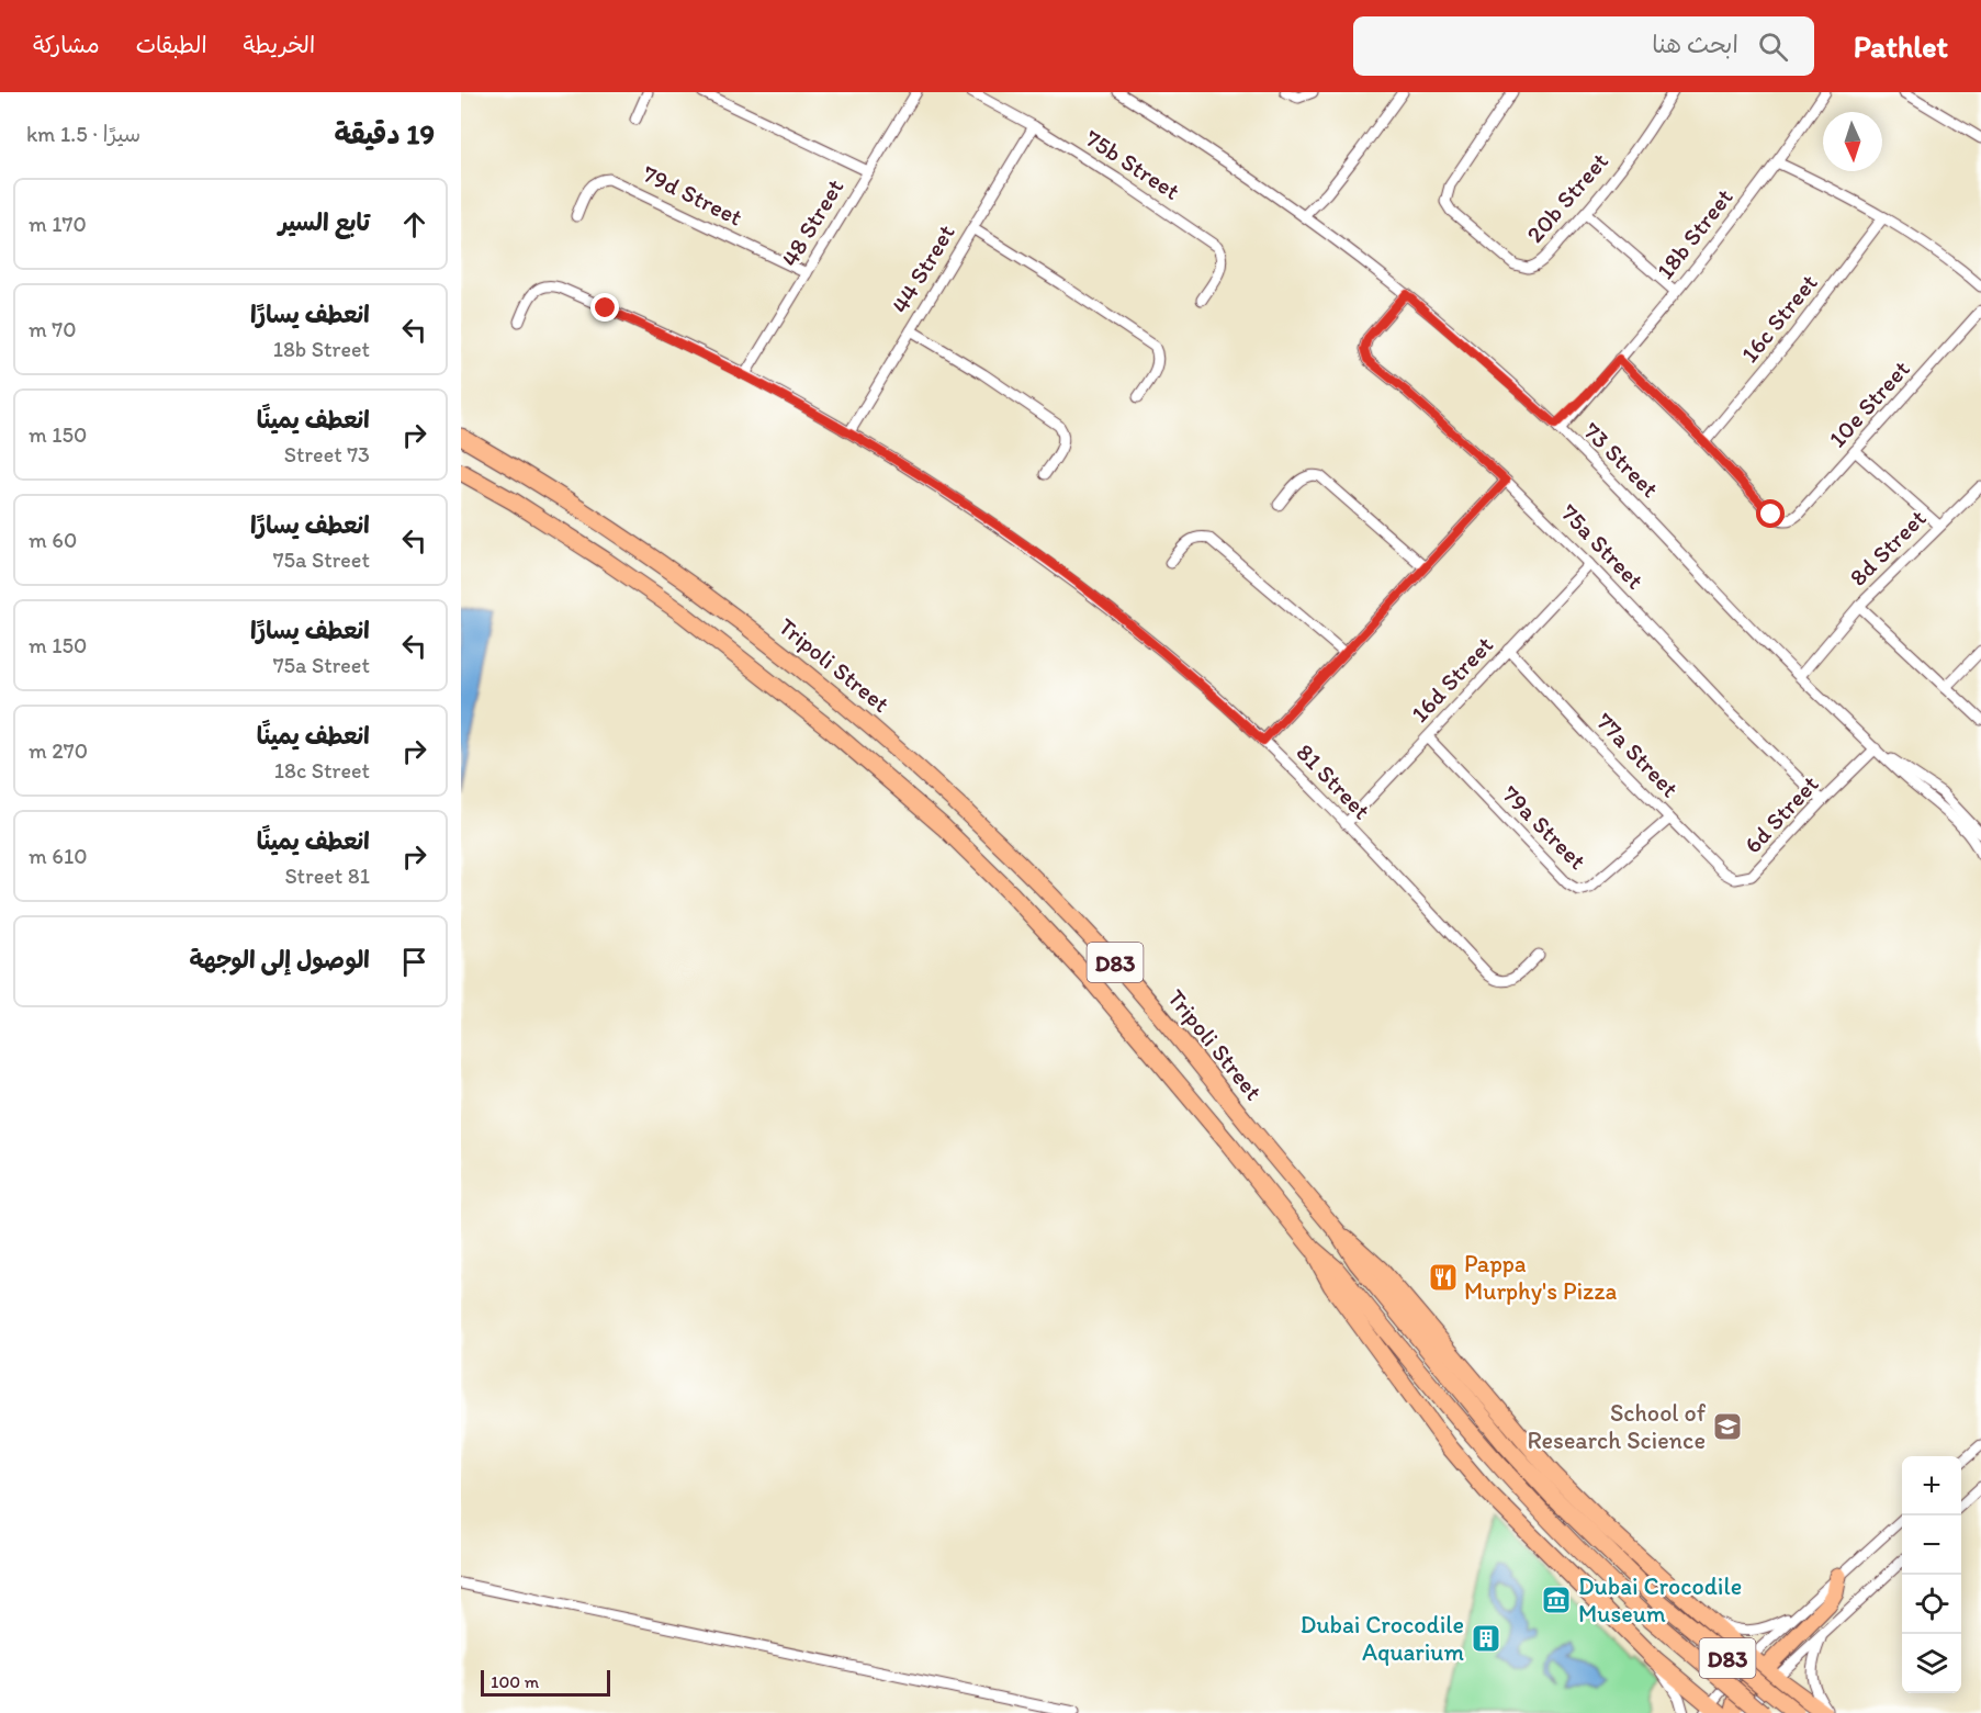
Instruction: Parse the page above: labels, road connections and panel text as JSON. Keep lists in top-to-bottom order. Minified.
{"streets":{"highway":["Tripoli Street","D83"],"street":["75b Street","79d Street","20b Street","48 Street","18b Street","44 Street","16c Street","10e Street","73 Street","75a Street","8d Street","16d Street","77a Street","81 Street","6d Street","79a Street"]},"crossings":[["75b Street","44 Street"],["79d Street","48 Street"],["48 Street","81 Street"],["18b Street","73 Street"],["44 Street","81 Street"],["16c Street","10e Street"],["73 Street","75a Street"],["73 Street","8d Street"],["73 Street","6d Street"],["75a Street","16d Street"],["75a Street","6d Street"],["16d Street","77a Street"],["16d Street","81 Street"],["16d Street","79a Street"],["77a Street","6d Street"],["77a Street","79a Street"]],"places":{"restaurant":["Pappa Murphy's Pizza"],"school or university":["School of Research Science"],"museum":["Dubai Crocodile Museum"],"building":["Dubai Crocodile Aquarium"]},"scale_bar":"100 m","north":"bottom","page":{"header":"Pathlet","search":"ابحث هنا","nav":["الخريطة","الطبقات","مشاركة"],"heading":["19 دقيقة","سيرًا · 1.5 km"],"list":[["تابع السير","170 m"],["انعطف يسارًا","18b Street","70 m"],["انعطف يمينًا","73 Street","150 m"],["انعطف يسارًا","75a Street","60 m"],["انعطف يسارًا","75a Street","150 m"],["انعطف يمينًا","18c Street","270 m"],["انعطف يمينًا","81 Street","610 m"],"الوصول إلى الوجهة"],"map_buttons":["+","−"],"scale":"100 m"}}
